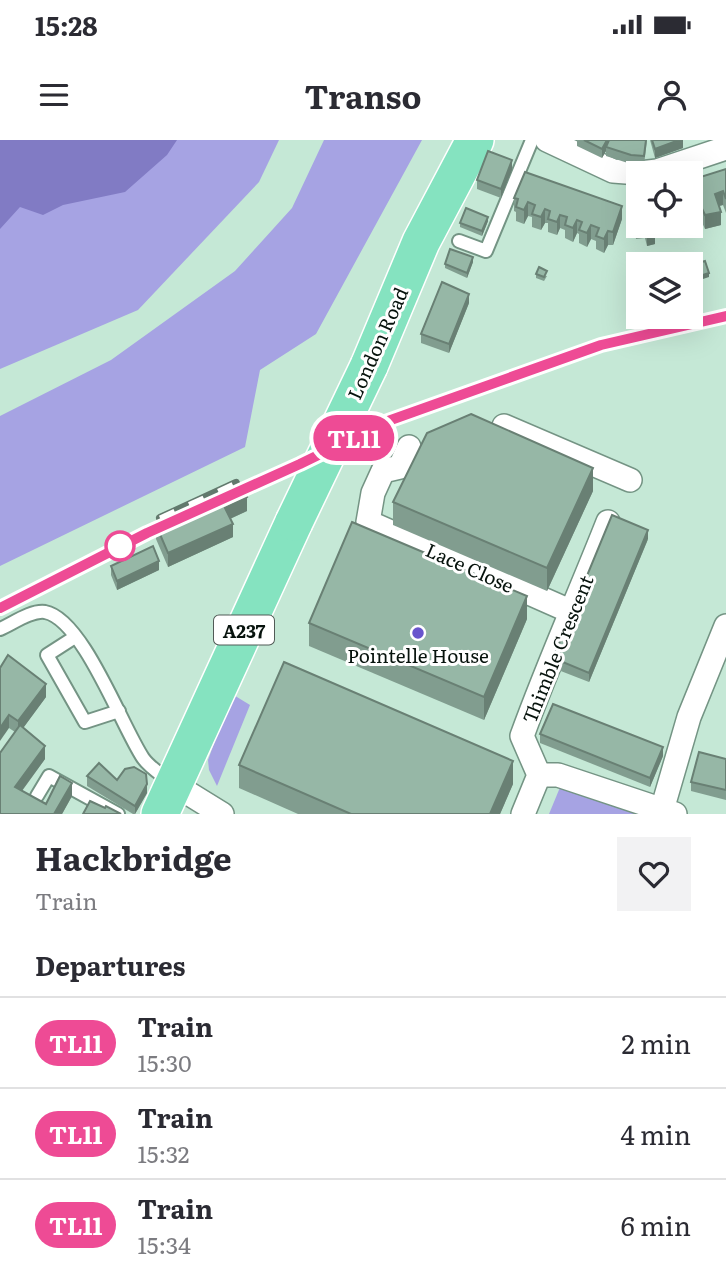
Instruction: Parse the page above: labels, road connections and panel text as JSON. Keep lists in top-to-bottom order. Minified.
{"streets":{"main road":["London Road","A237"],"street":["Lace Close","Thimble Crescent"]},"crossings":[["Lace Close","Thimble Crescent"]],"places":["Pointelle House"],"page":{"status":"15:28","header":"Transo","on_map":"TL11","heading":[["Hackbridge","Train"],"Departures"],"list":[{"mark":"TL11","name":"Train","note":"15:30","value":"2 min"},{"mark":"TL11","name":"Train","note":"15:32","value":"4 min"},{"mark":"TL11","name":"Train","note":"15:34","value":"6 min"}]}}
